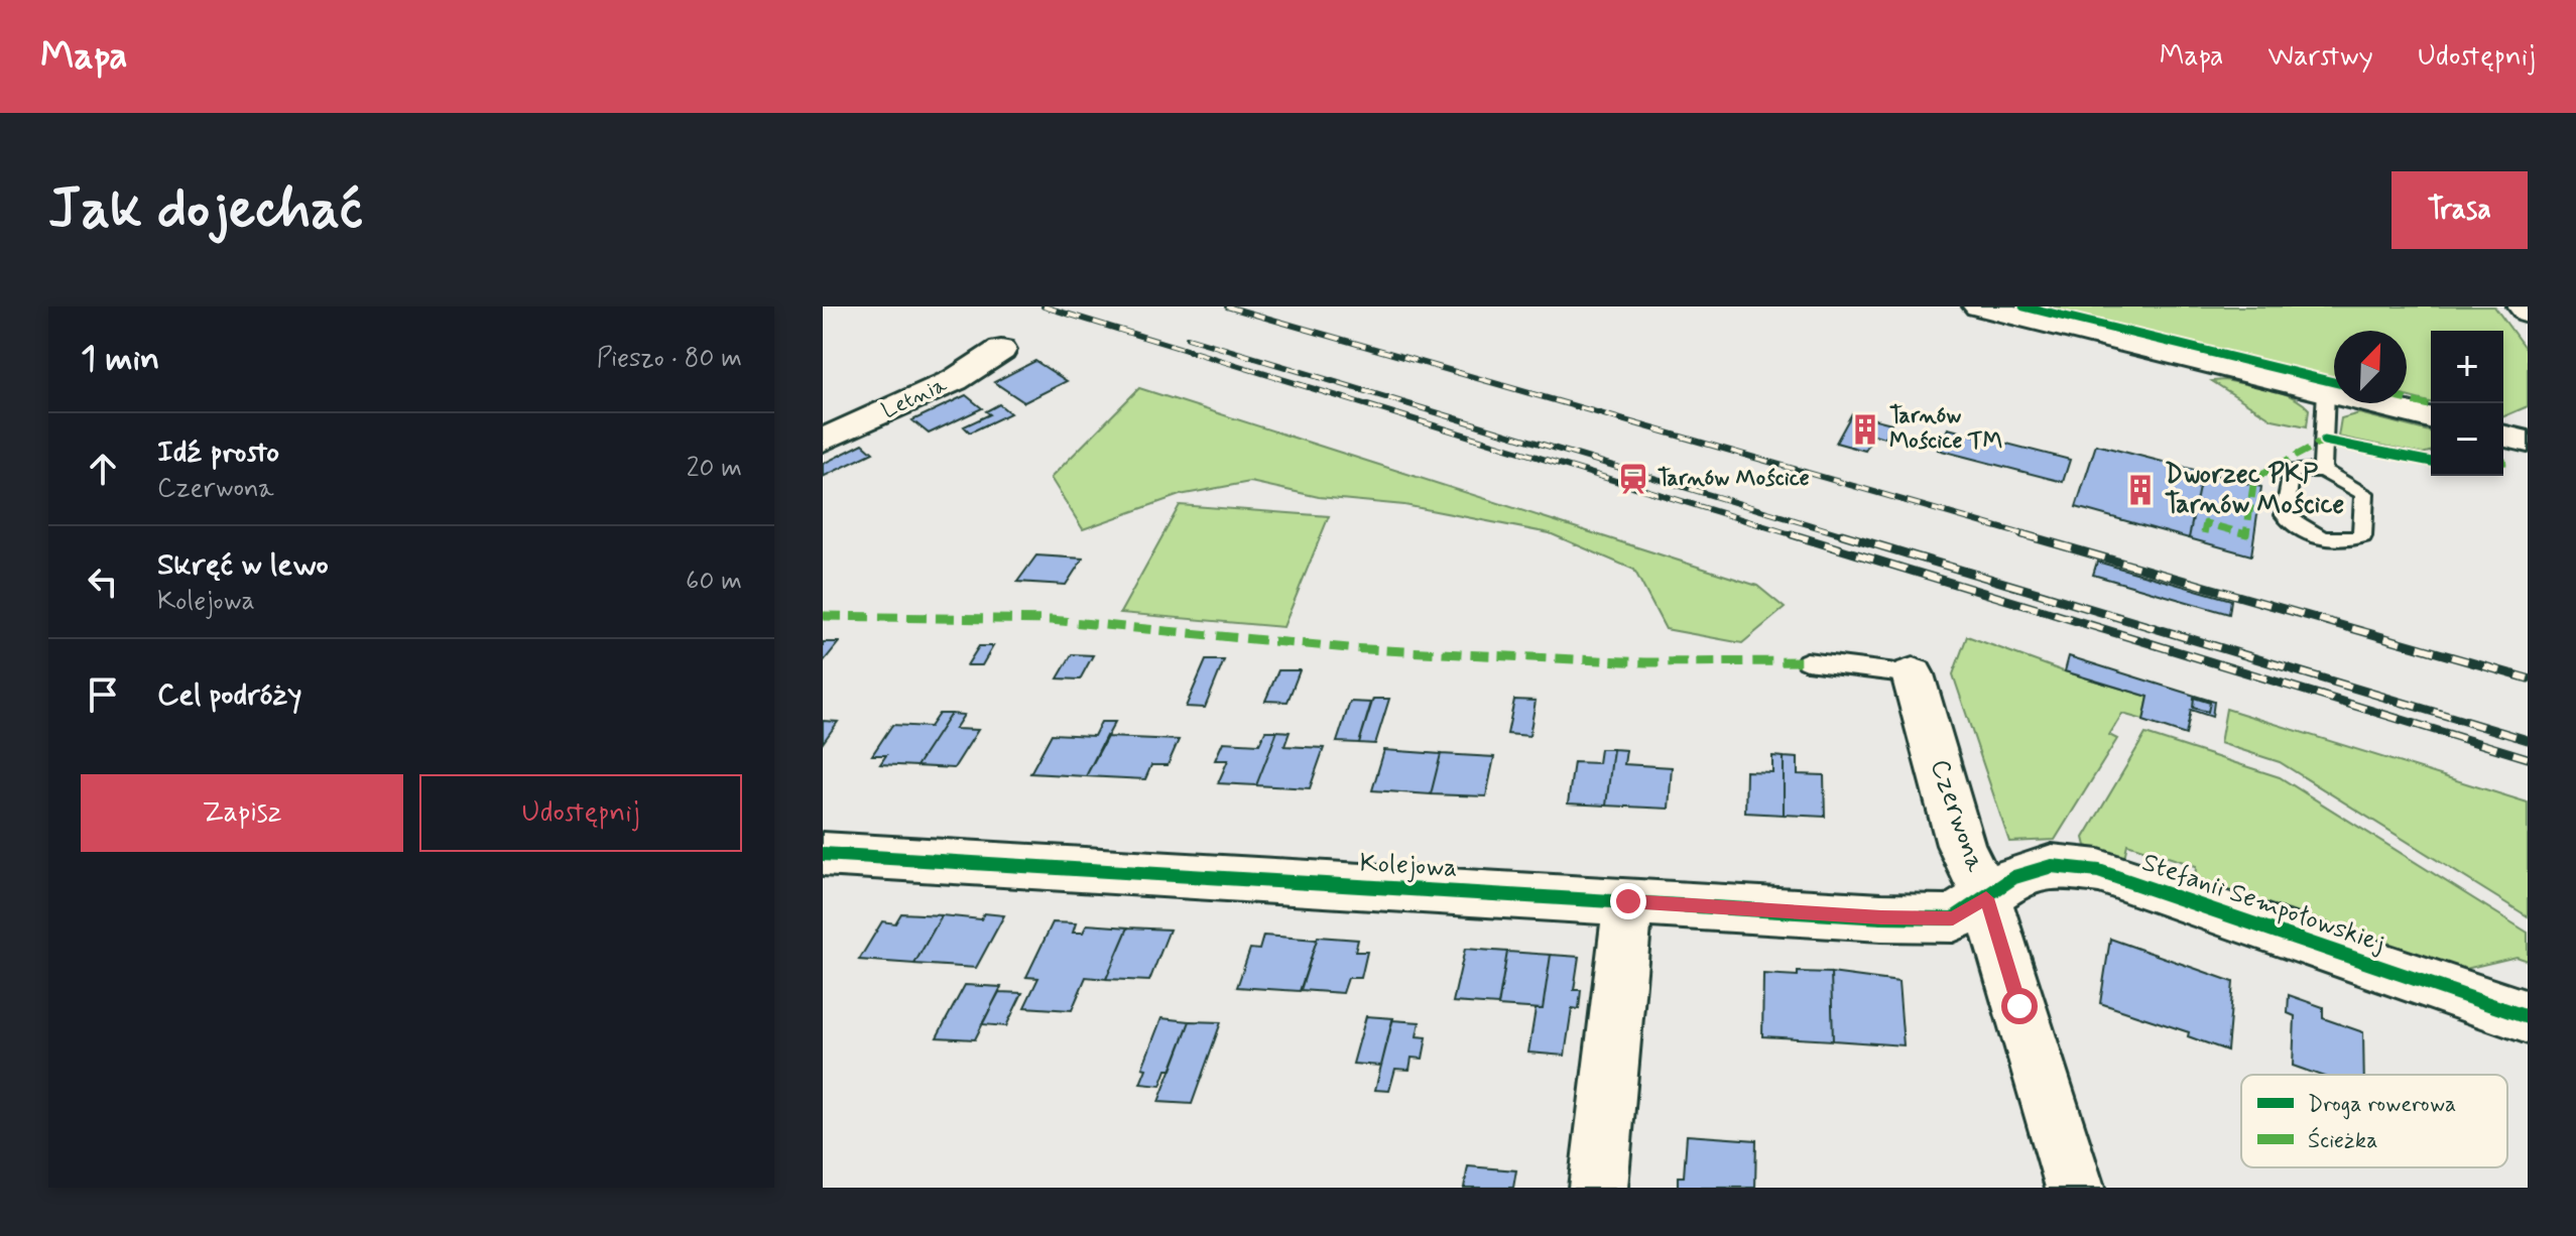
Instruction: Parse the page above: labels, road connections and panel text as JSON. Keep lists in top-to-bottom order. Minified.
{"streets":{"street":["Letnia","Czerwona","Kolejowa","Stefanii Sempołowskiej"]},"crossings":[["Czerwona","Kolejowa"],["Czerwona","Stefanii Sempołowskiej"],["Kolejowa","Stefanii Sempołowskiej"]],"places":{"building":["Tarnów Mościce TM","Dworzec PKP Tarnów Mościce"],"station":["Tarnów Mościce"]},"legend":["Droga rowerowa","Ścieżka"],"north":"top right","page":{"header":"Mapa","nav":["Mapa","Warstwy","Udostępnij"],"buttons":["Trasa",["Zapisz","Udostępnij"]],"title":"Jak dojechać","heading":["1 min","Pieszo · 80 m"],"map_buttons":["+","−"],"list":[["Idź prosto","Czerwona","20 m"],["Skręć w lewo","Kolejowa","60 m"],"Cel podróży"]}}
